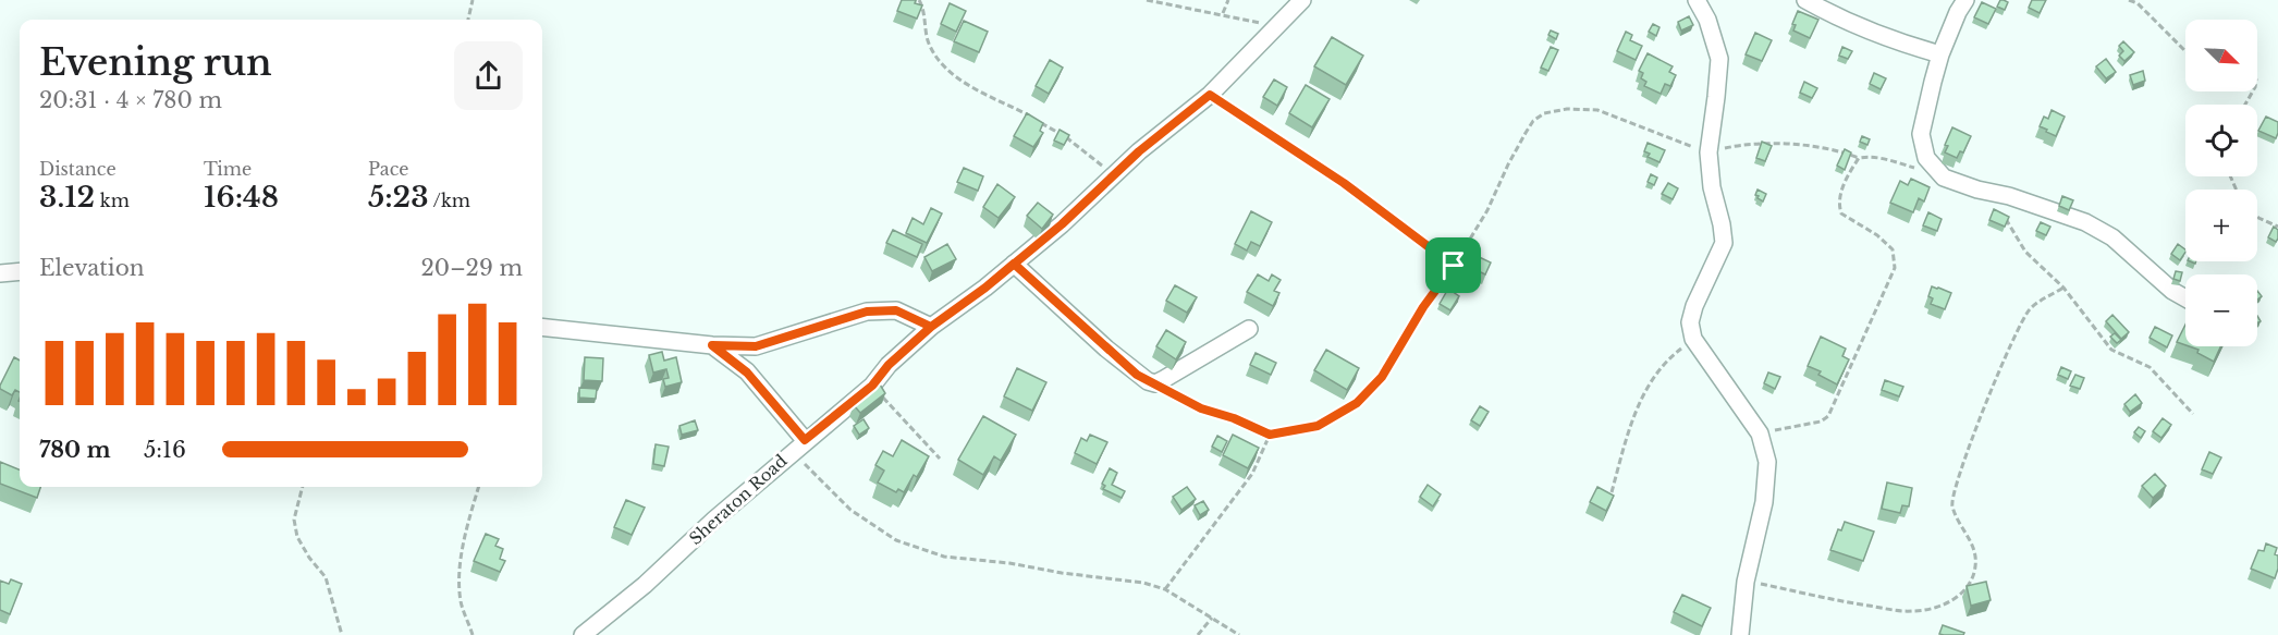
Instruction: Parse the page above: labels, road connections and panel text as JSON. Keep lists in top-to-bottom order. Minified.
{"streets":{"street":["Sheraton Road"]},"north":"bottom right","page":{"map_buttons":["+","−"],"heading":["Evening run","20:31 · 4 × 780 m"],"stats":[["Distance","3.12 km"],["Time","16:48"],["Pace","5:23 /km"]],"chart":["Elevation","20–29 m"],"list":[{"name":"780 m","note":"5:16"}]}}
